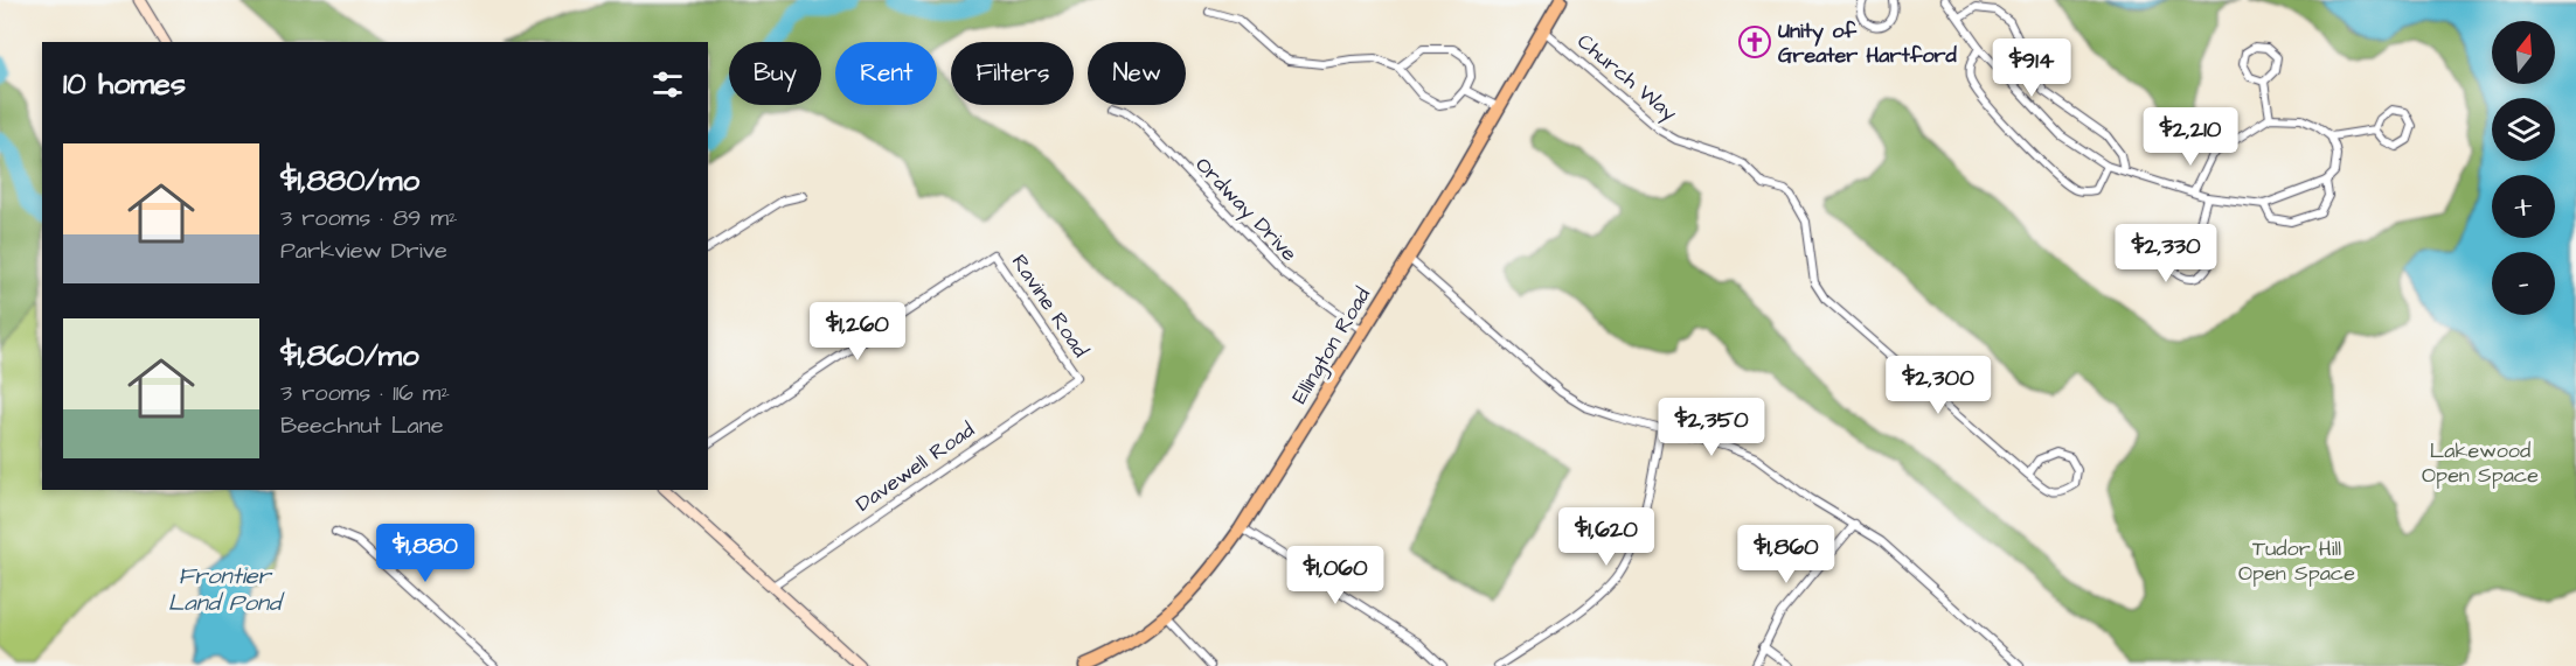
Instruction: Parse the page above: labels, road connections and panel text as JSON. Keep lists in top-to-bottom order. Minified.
{"streets":{"main road":["Ellington Road"],"street":["Church Way","Ordway Drive","Ravine Road","Davewell Road"]},"crossings":[["Church Way","Ellington Road"],["Ordway Drive","Ellington Road"],["Ravine Road","Davewell Road"]],"water":["Frontier Land Pond"],"parks":["Lakewood Open Space","Tudor Hill Open Space"],"places":{"church":["Unity of Greater Hartford"]},"north":"top","page":{"map_buttons":["+","−"],"price":["$914","$2,210","$2,330","$1,260","$2,300","$2,350","$1,620","$1,880","$1,860","$1,060"],"chip":["Buy","Rent","Filters","New"],"heading":"10 homes","list":[{"name":"$1,880/mo","note":"3 rooms · 89 m² · Parkview Drive"},{"name":"$1,860/mo","note":"3 rooms · 116 m² · Beechnut Lane"}]}}
